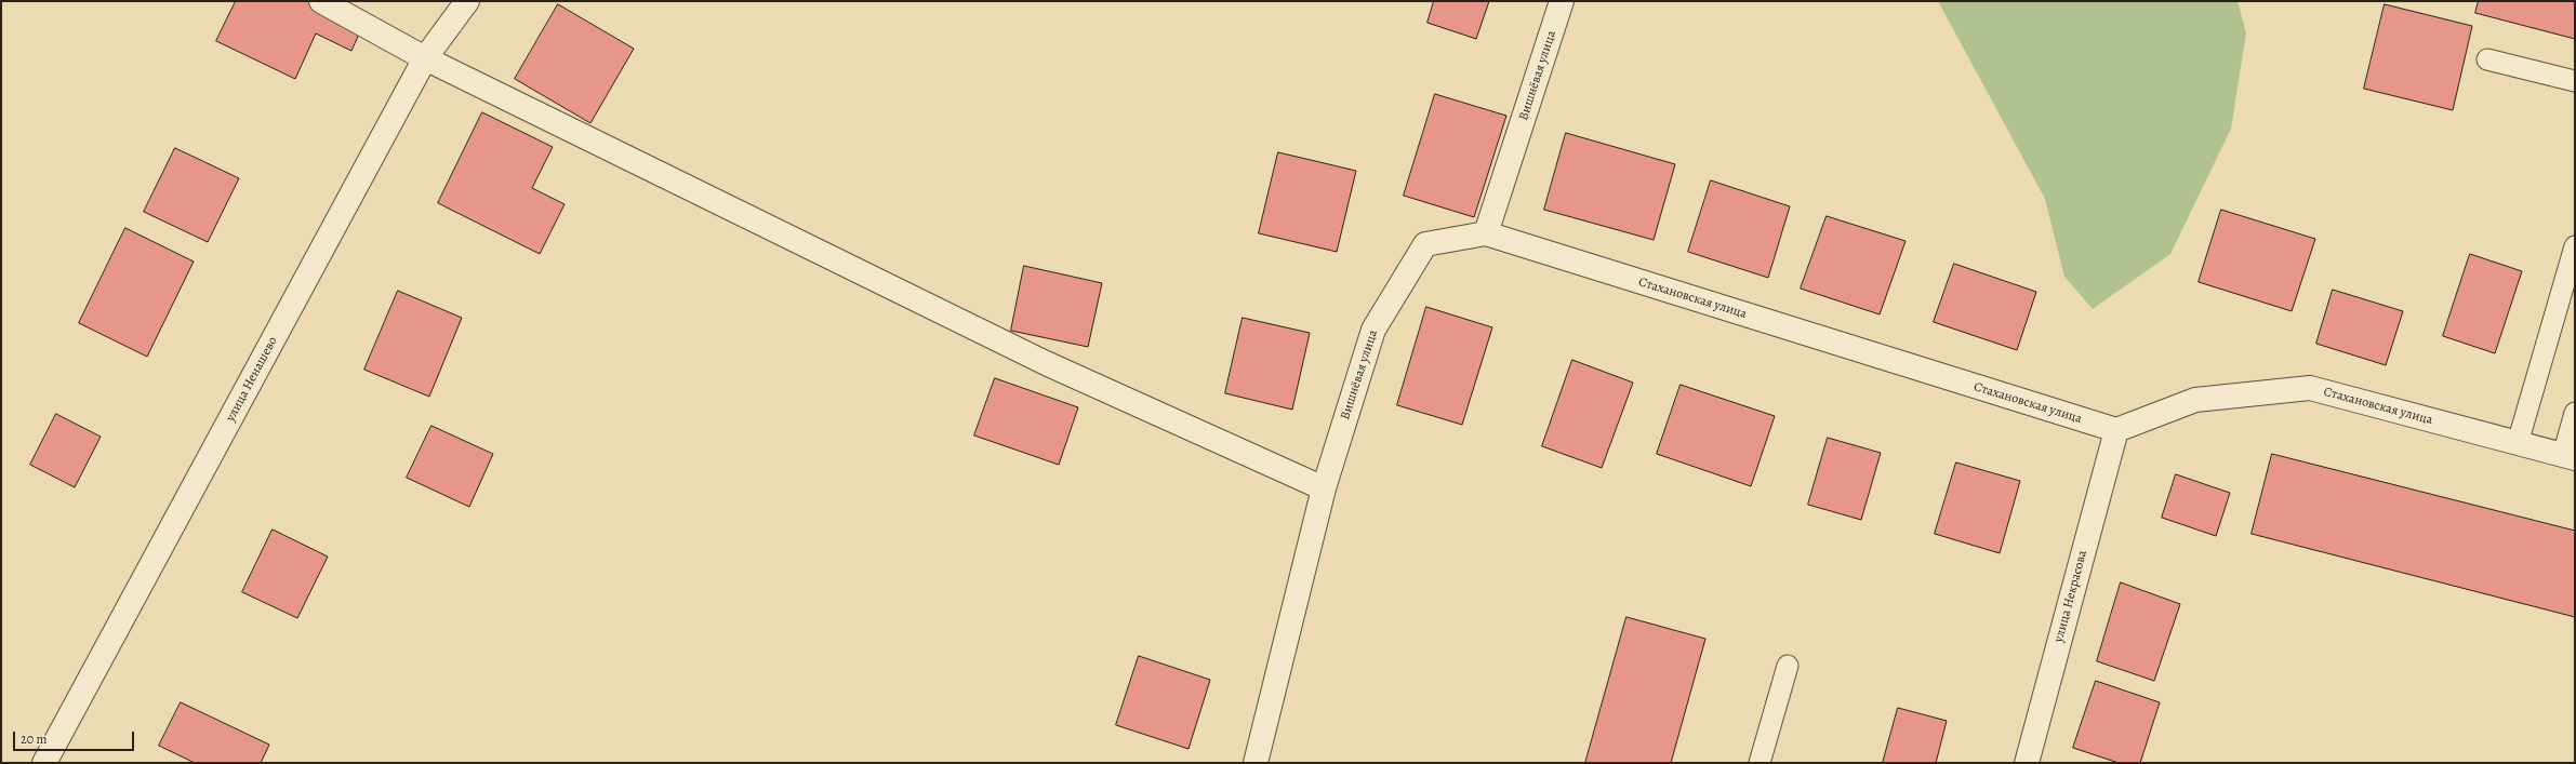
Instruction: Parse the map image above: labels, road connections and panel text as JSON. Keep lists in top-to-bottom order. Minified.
{"streets":{"street":["Вишнёвая улица","Стахановская улица","улица Ненашево","улица Некрасова"]},"crossings":[["Вишнёвая улица","Стахановская улица"],["Стахановская улица","улица Некрасова"]],"scale_bar":"20 m"}
